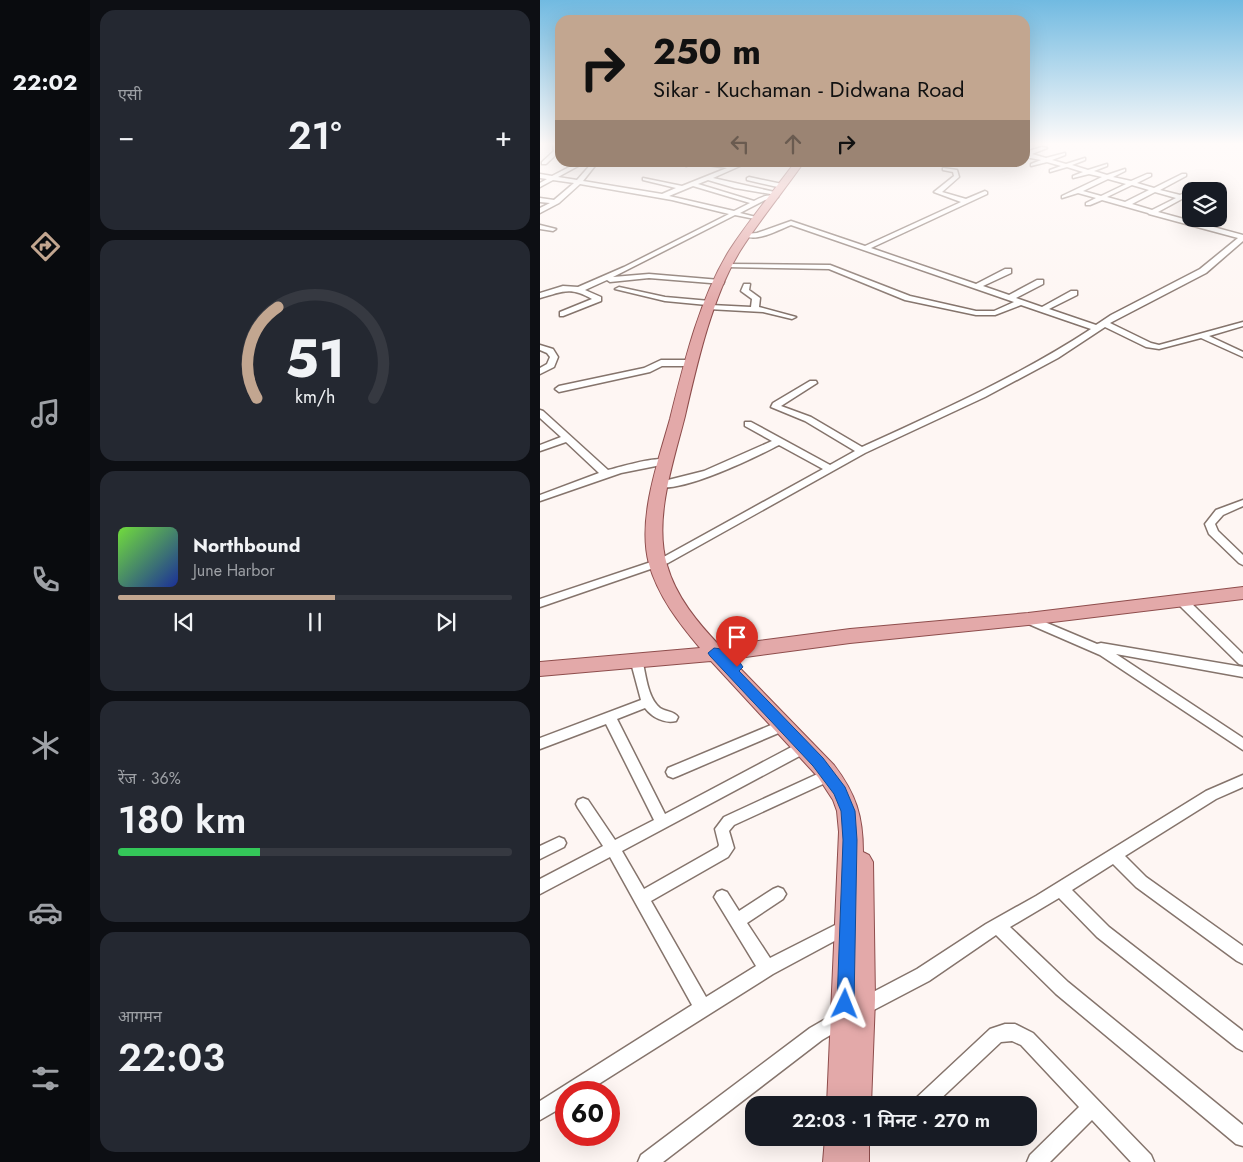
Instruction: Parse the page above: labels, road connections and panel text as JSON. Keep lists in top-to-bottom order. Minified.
{"page":{"tabs":"22:02","tile":["एसी",["रेंज · 36%","180 km"],["आगमन","22:03"]],"turn":["250 m","Sikar - Kuchaman - Didwana Road"],"heat":["−","21°","+"],"song":["Northbound","June Harbor"],"limit":"60","trip":"22:03 · 1 मिनट · 270 m","gauge":["51","km/h"]}}
